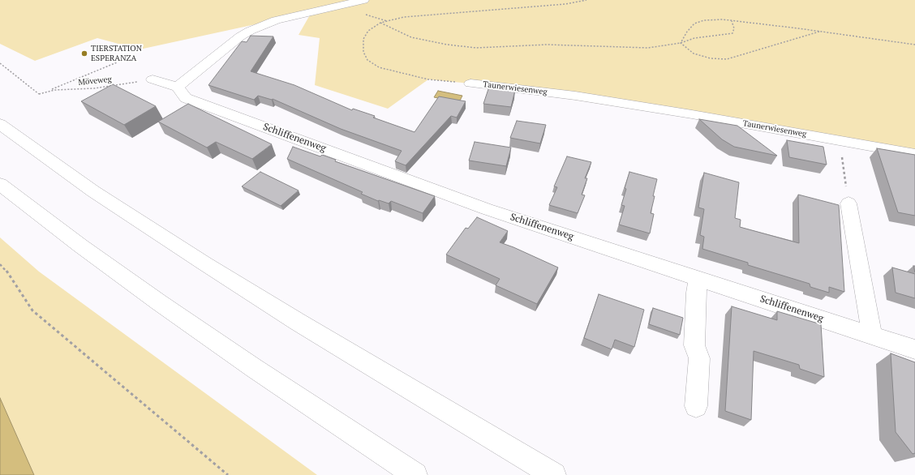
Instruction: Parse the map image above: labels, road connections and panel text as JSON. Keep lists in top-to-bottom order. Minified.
{"streets":{"main road":["Taunerwiesenweg","Schliffenenweg"],"path":["Möveweg"]},"places":["TIERSTATION ESPERANZA"]}
